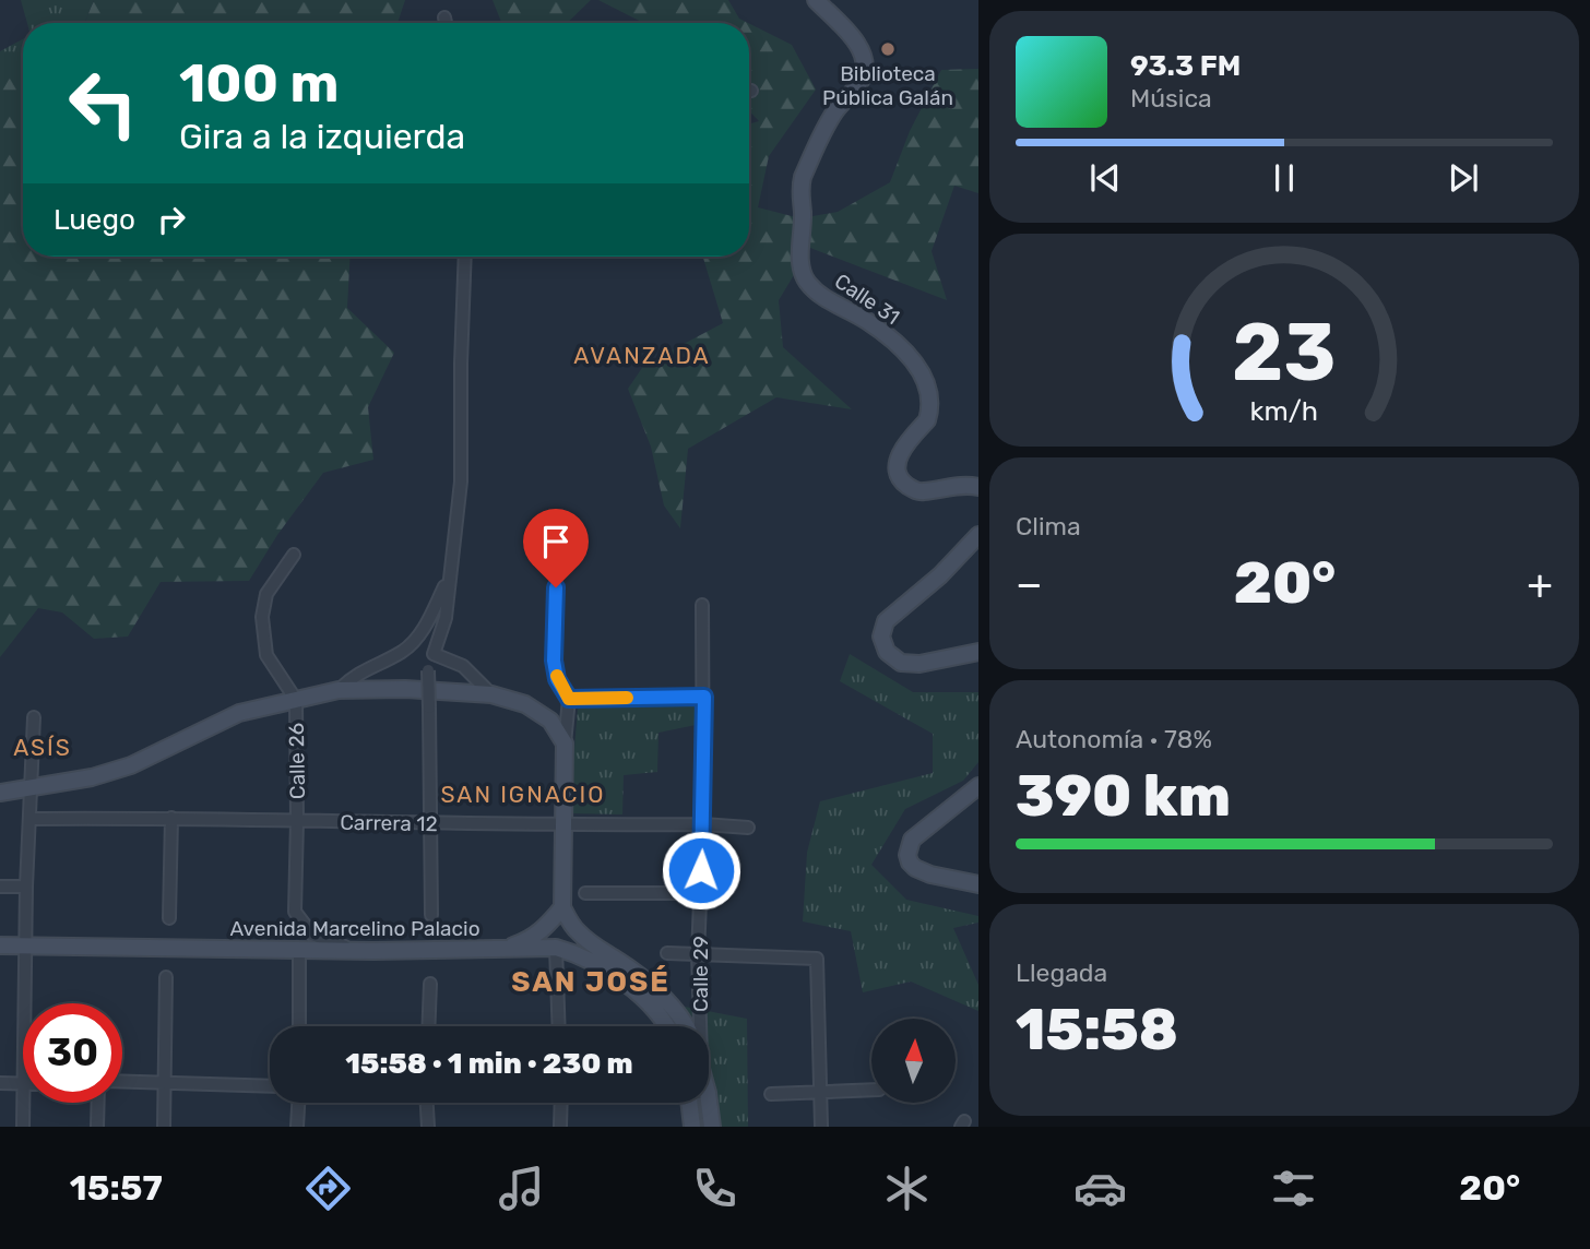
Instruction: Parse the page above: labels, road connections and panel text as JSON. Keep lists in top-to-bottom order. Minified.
{"streets":{"main road":["Calle 31","Avenida Marcelino Palacio"],"street":["Calle 26","Carrera 12","Calle 29"]},"crossings":[["Calle 26","Carrera 12"],["Calle 26","Avenida Marcelino Palacio"],["Carrera 12","Calle 29"]],"districts":["AVANZADA","ASÍS","SAN IGNACIO","SAN JOSÉ"],"places":["Biblioteca Pública Galán"],"north":"top","page":{"turn":["100 m","Gira a la izquierda"],"song":["93.3 FM","Música"],"then":"Luego","tile":["Clima",["Autonomía · 78%","390 km"],["Llegada","15:58"]],"heat":["−","20°","+"],"limit":"30","trip":"15:58 · 1 min · 230 m","tabs":["15:57","20°"],"gauge":["23","km/h"]}}
